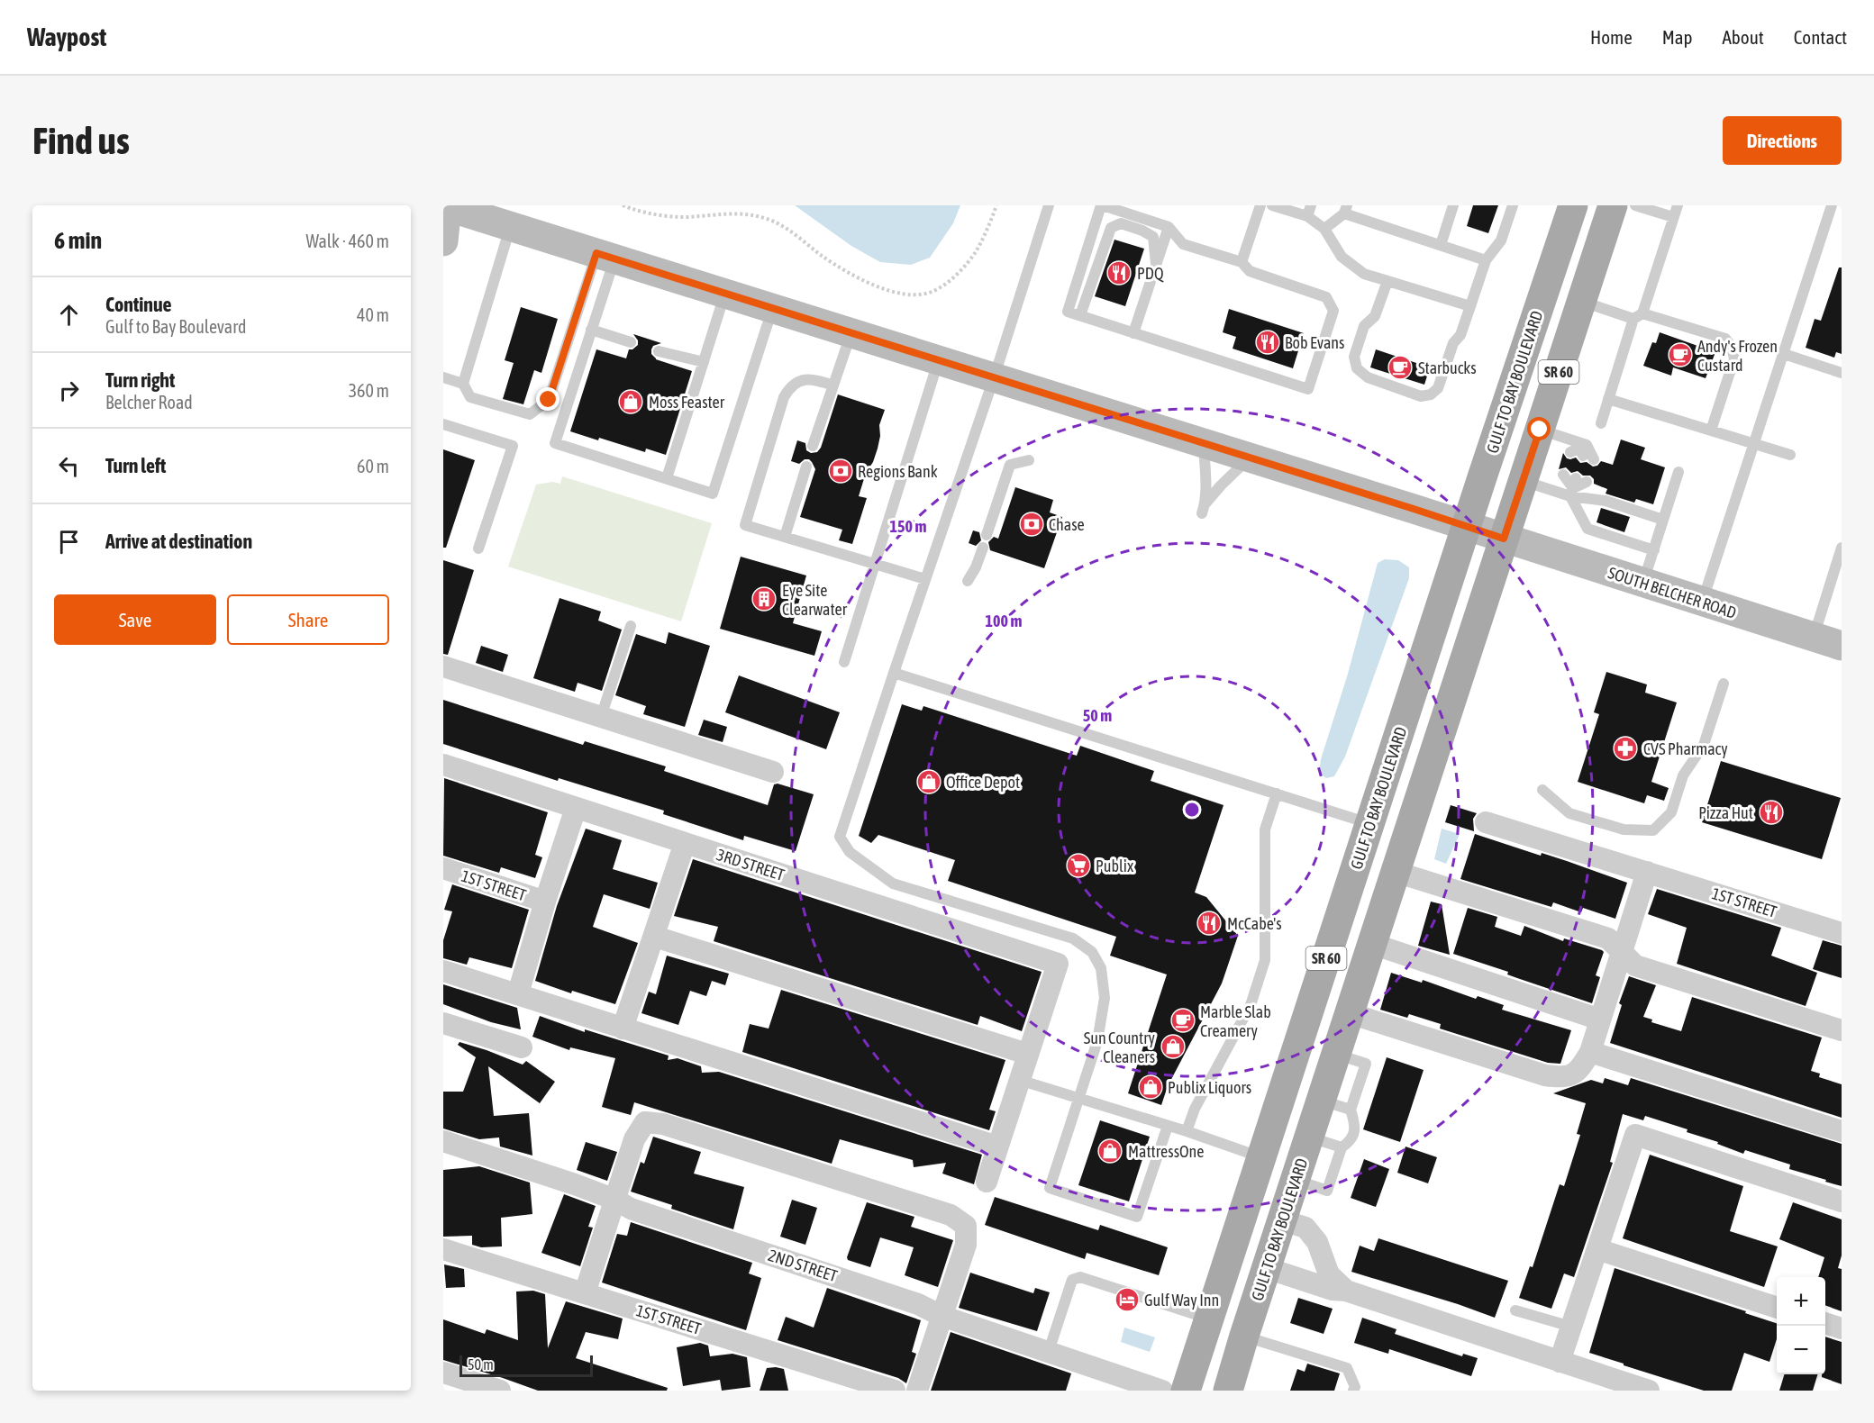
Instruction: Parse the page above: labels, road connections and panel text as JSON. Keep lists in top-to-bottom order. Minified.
{"streets":{"main road":["SR 60","GULF TO BAY BOULEVARD","SOUTH BELCHER ROAD"],"street":["3RD STREET","1ST STREET","2ND STREET"]},"crossings":[["GULF TO BAY BOULEVARD","SOUTH BELCHER ROAD"]],"places":{"restaurant":["PDQ","Bob Evans","Pizza Hut","McCabe's"],"cafe":["Andy's Frozen Custard","Starbucks","Marble Slab Creamery"],"shop":["Moss Feaster","Office Depot","Sun Country Cleaners","Publix Liquors","MattressOne"],"bank":["Regions Bank","Chase"],"building":["Eye Site Clearwater"],"pharmacy":["CVS Pharmacy"],"supermarket":["Publix"],"hotel":["Gulf Way Inn"]},"scale_bar":"50 m","page":{"header":"Waypost","nav":["Home","Map","About","Contact"],"buttons":["Directions",["Save","Share"]],"title":"Find us","heading":["6 min","Walk · 460 m"],"list":[["Continue","Gulf to Bay Boulevard","40 m"],["Turn right","Belcher Road","360 m"],["Turn left","60 m"],"Arrive at destination"],"map_buttons":["+","−"],"scale":"50 m"},"rings":["150 m","100 m","50 m"]}
